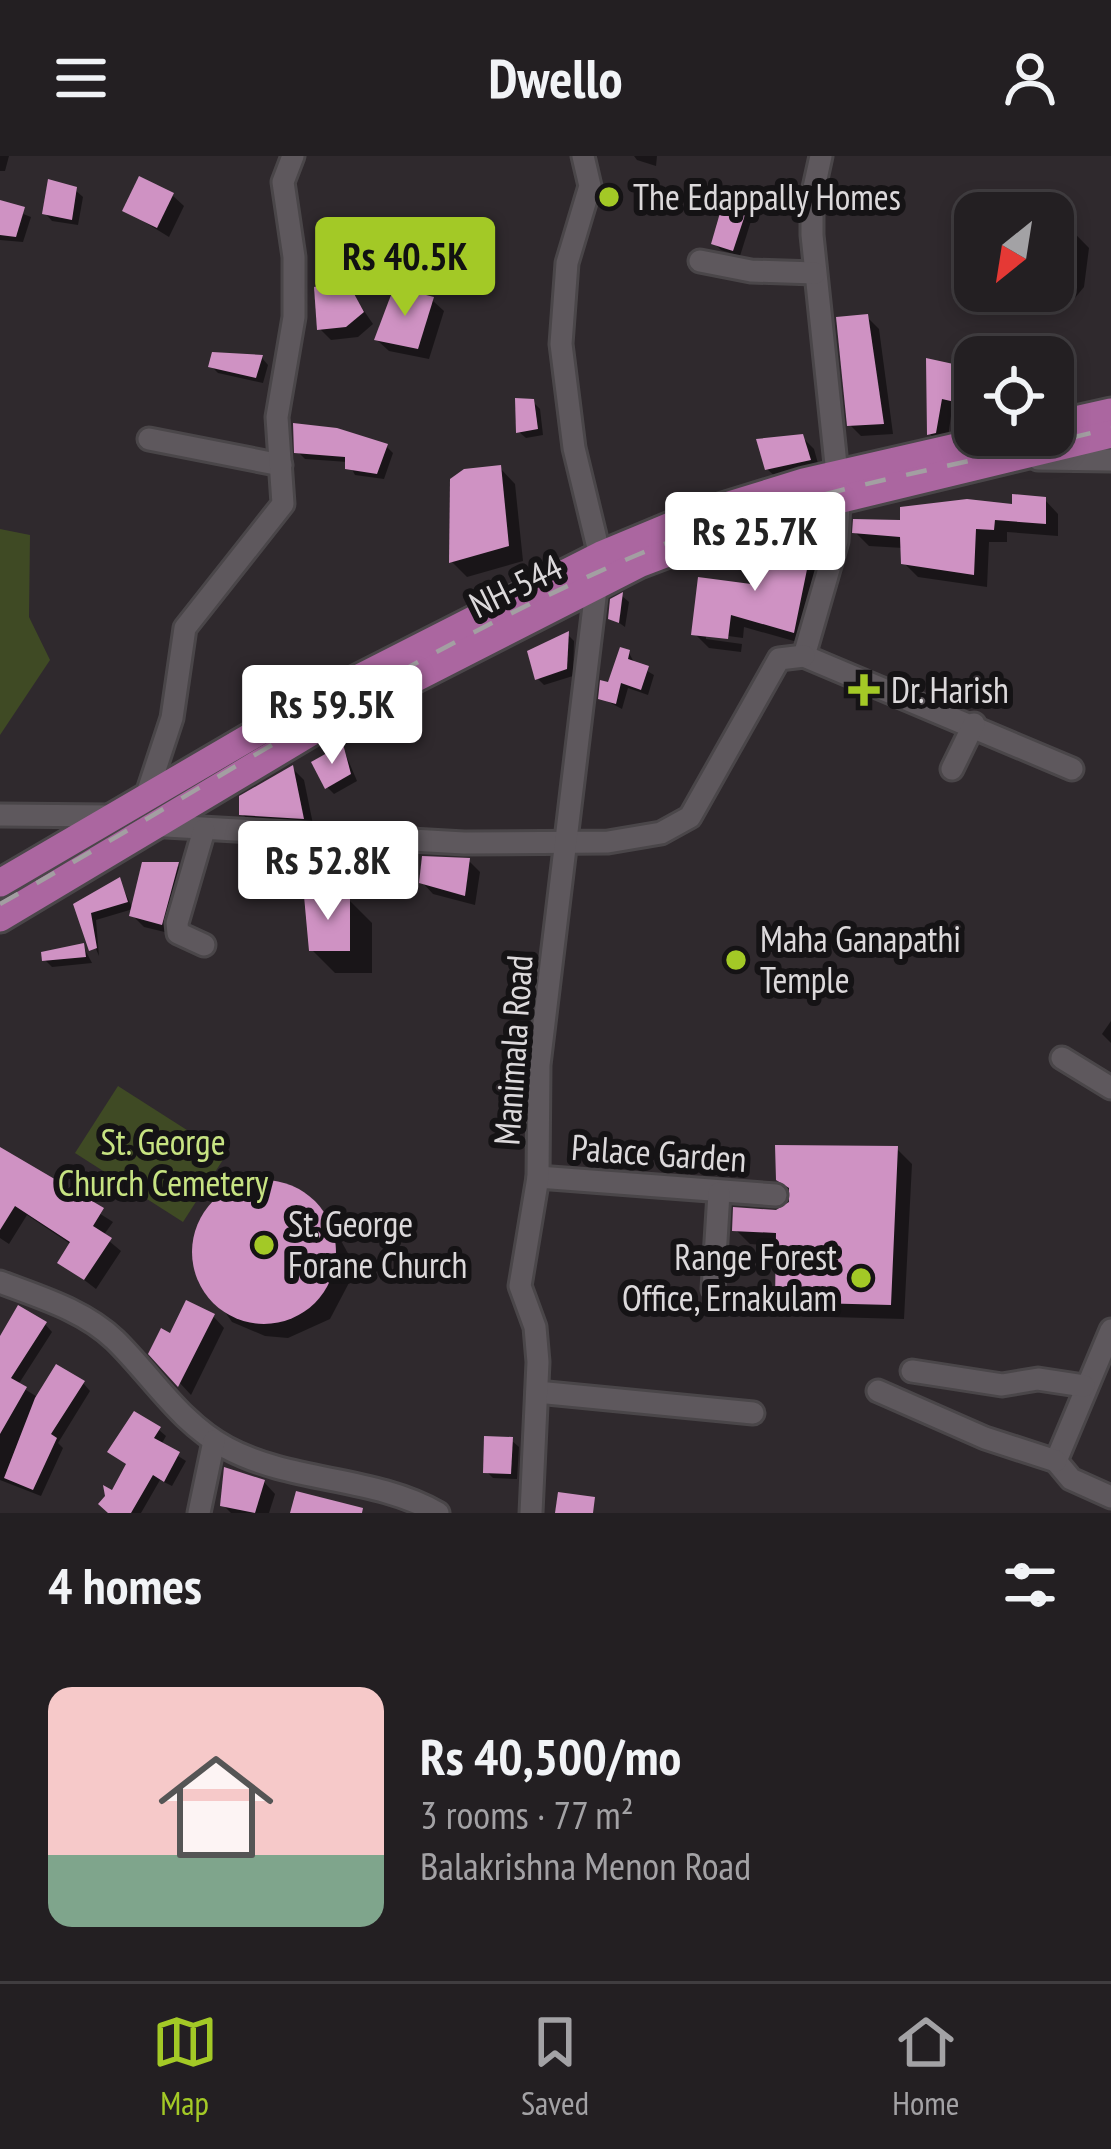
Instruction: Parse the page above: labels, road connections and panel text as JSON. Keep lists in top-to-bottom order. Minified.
{"streets":{"main road":["NH-544"],"street":["Manimala Road","Palace Garden"]},"crossings":[["NH-544","Manimala Road"],["Manimala Road","Palace Garden"]],"parks":["St. George Church Cemetery"],"places":{"other":["The Edappally Homes","Maha Ganapathi Temple","St. George Forane Church","Range Forest Office, Ernakulam"],"health":["Dr. Harish"]},"north":"bottom left","page":{"header":"Dwello","price":["Rs 40.5K","Rs 25.7K","Rs 59.5K","Rs 52.8K"],"heading":"4 homes","list":[{"name":"Rs 40,500/mo","note":"3 rooms · 77 m² · Balakrishna Menon Road"}],"tabs":["Map","Saved","Home"]}}
